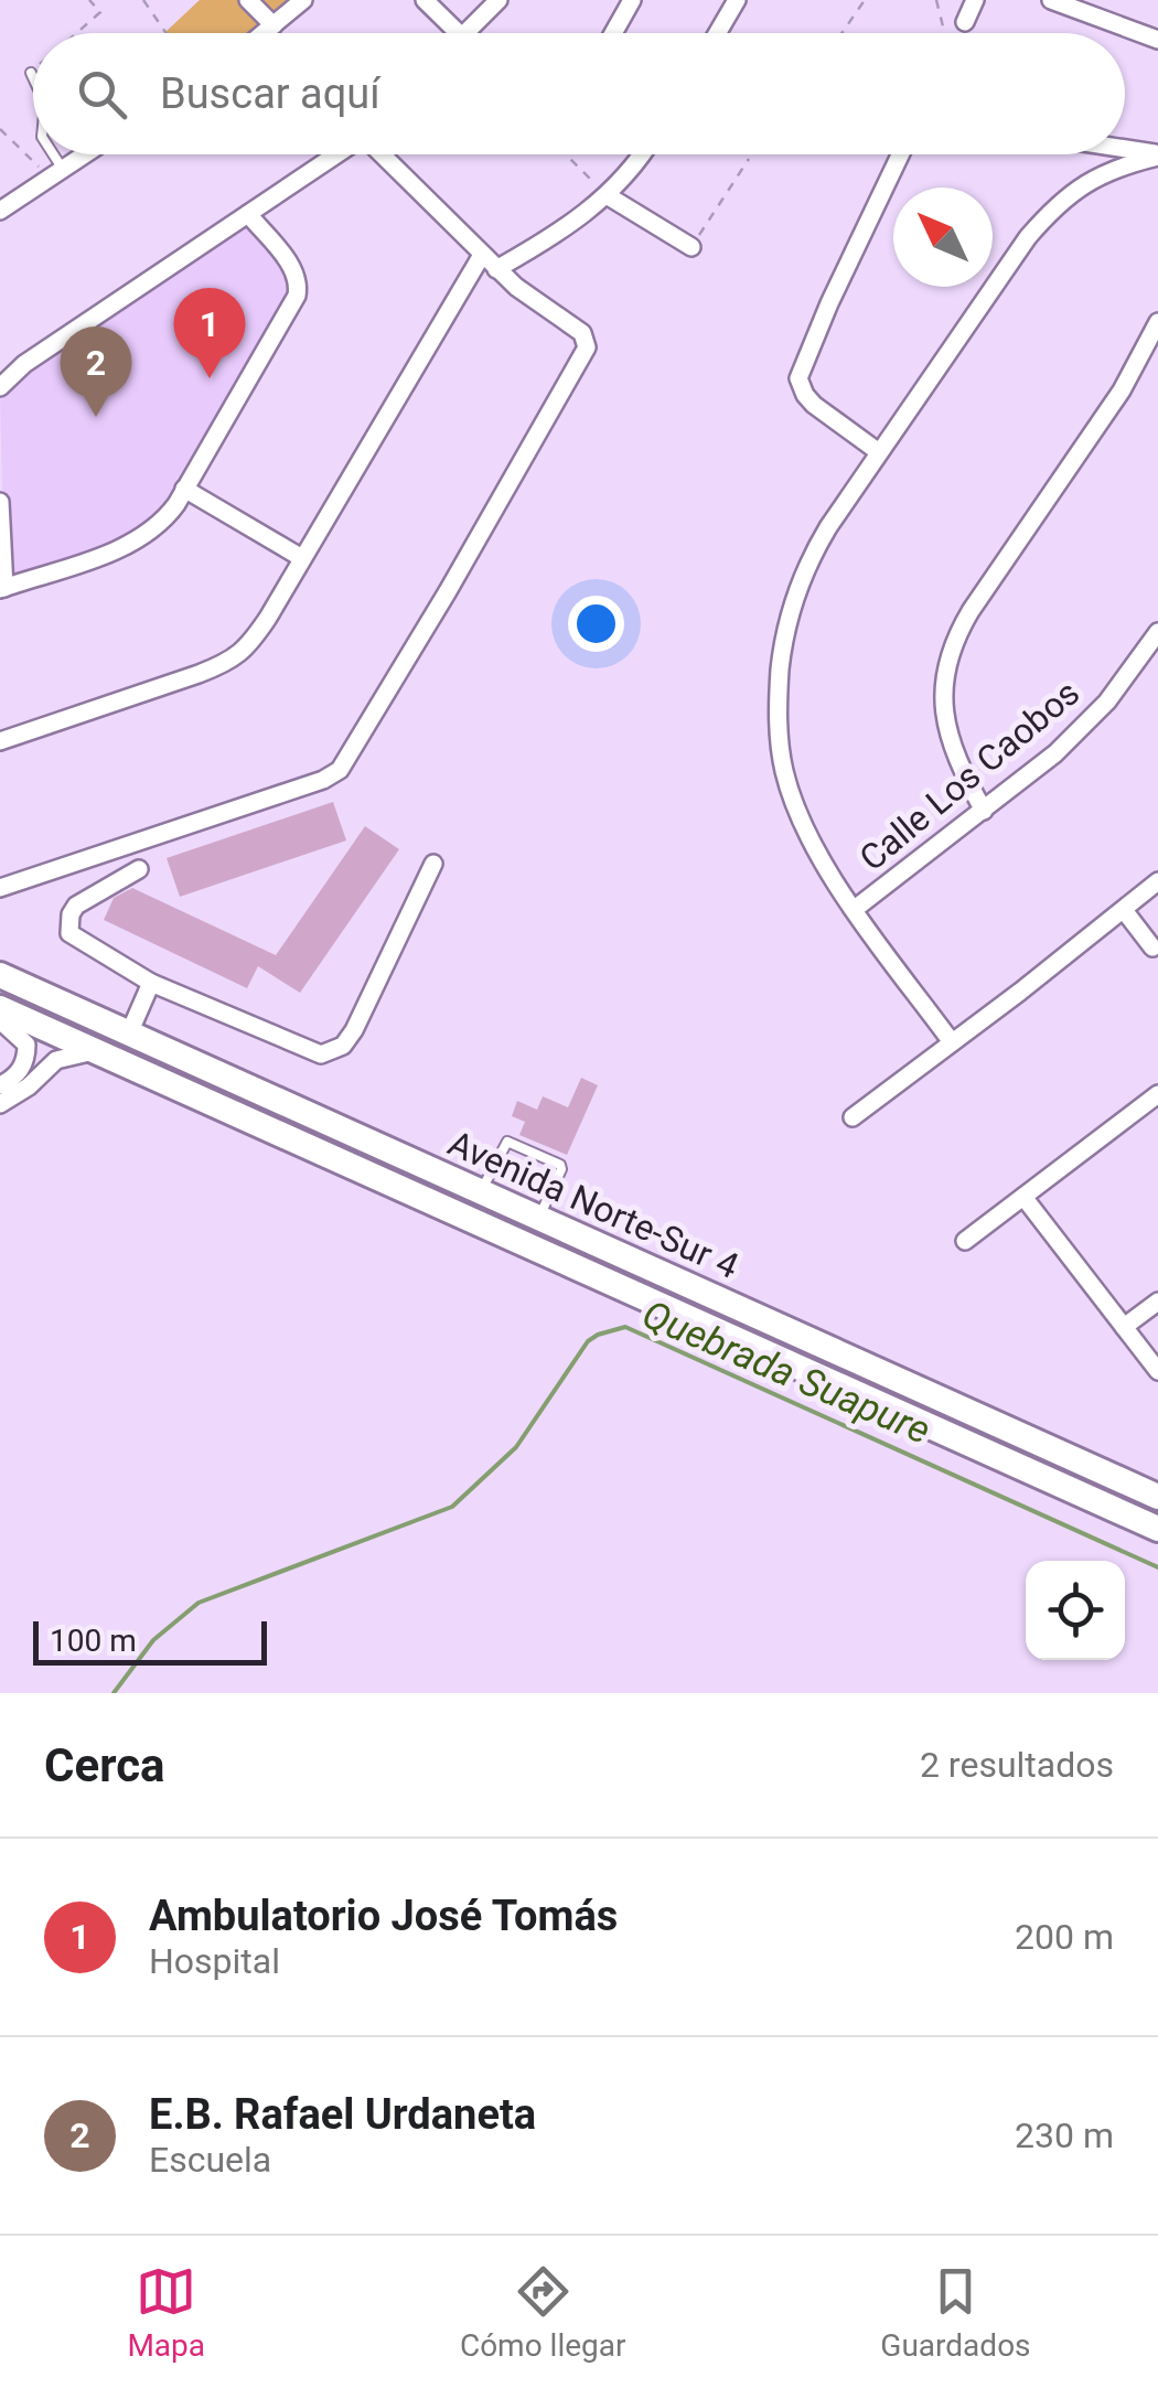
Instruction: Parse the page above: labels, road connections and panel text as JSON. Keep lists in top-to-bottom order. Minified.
{"streets":{"main road":["Avenida Norte-Sur 4"],"street":["Calle Los Caobos"]},"water":["Quebrada Suapure"],"scale_bar":"100 m","north":"top left","page":{"search":"Buscar aquí","pins":["1","2"],"scale":"100 m","heading":["Cerca","2 resultados"],"list":[{"mark":"1","name":"Ambulatorio José Tomás","note":"Hospital","value":"200 m"},{"mark":"2","name":"E.B. Rafael Urdaneta","note":"Escuela","value":"230 m"}],"nav":["Mapa","Cómo llegar","Guardados"]}}
